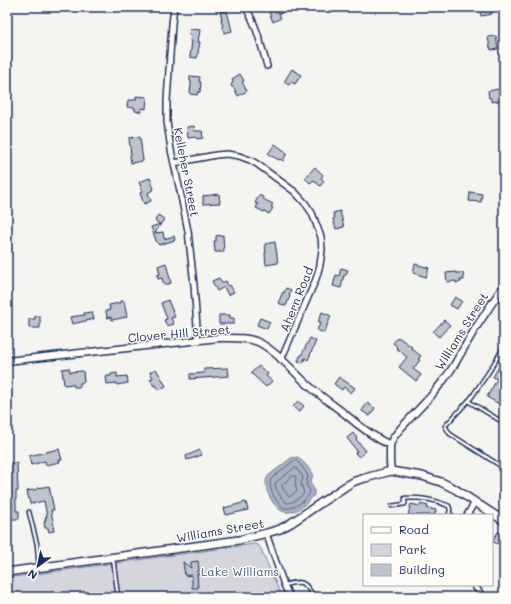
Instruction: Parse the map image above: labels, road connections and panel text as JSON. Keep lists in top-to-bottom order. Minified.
{"streets":{"main road":["Williams Street"],"street":["Kelleher Street","Ahern Road","Clover Hill Street"]},"crossings":[["Kelleher Street","Ahern Road"],["Kelleher Street","Clover Hill Street"],["Ahern Road","Clover Hill Street"],["Williams Street","Clover Hill Street"]],"parks":["Lake Williams"],"legend":["Road","Park","Building"],"north":"bottom left"}
